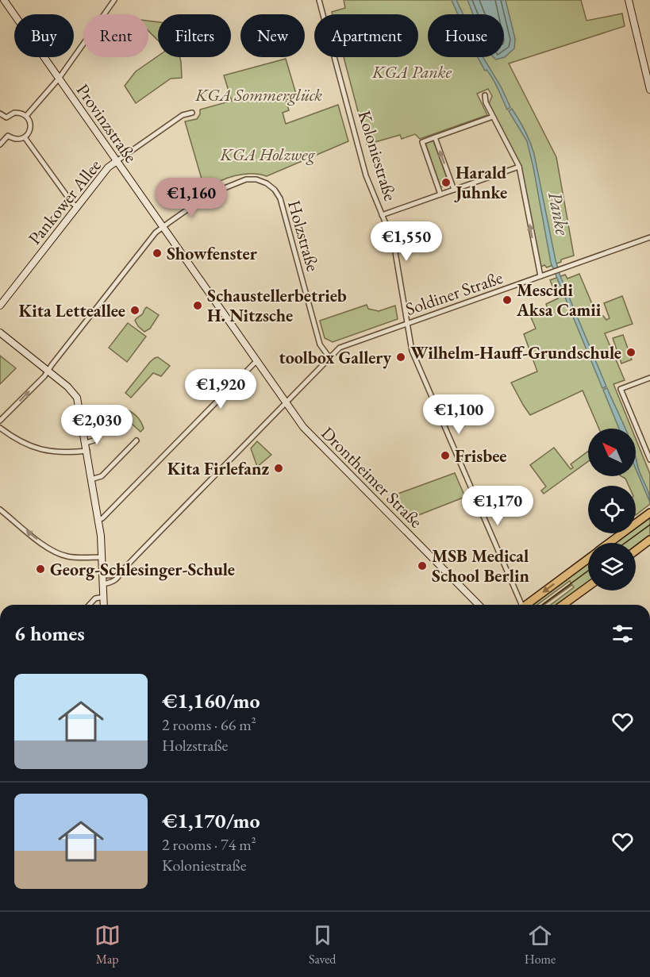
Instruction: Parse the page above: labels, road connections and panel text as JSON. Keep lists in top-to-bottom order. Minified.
{"streets":{"main road":["Provinzstraße","Pankower Allee","Drontheimer Straße"],"street":["Koloniestraße","Holzstraße","Soldiner Straße"]},"crossings":[["Provinzstraße","Pankower Allee"],["Provinzstraße","Holzstraße"],["Provinzstraße","Soldiner Straße"],["Provinzstraße","Drontheimer Straße"],["Koloniestraße","Soldiner Straße"],["Holzstraße","Soldiner Straße"],["Soldiner Straße","Drontheimer Straße"]],"water":["Panke"],"parks":["KGA Panke","KGA Sommerglück","KGA Holzweg"],"places":["Harald Juhnke","Showfenster","Mescidi Aksa Camii","Schaustellerbetrieb H. Nitzsche","Kita Letteallee","Wilhelm-Hauff-Grundschule","toolbox Gallery","Frisbee","Kita Firlefanz","MSB Medical School Berlin","Georg-Schlesinger-Schule"],"north":"top left","page":{"chip":["Buy","Rent","Filters","New","Apartment","House"],"price":["€1,160","€1,550","€1,920","€1,100","€2,030","€1,170"],"heading":"6 homes","list":[{"name":"€1,160/mo","note":"2 rooms · 66 m² · Holzstraße"},{"name":"€1,170/mo","note":"2 rooms · 74 m² · Koloniestraße"}],"tabs":["Map","Saved","Home"]}}
